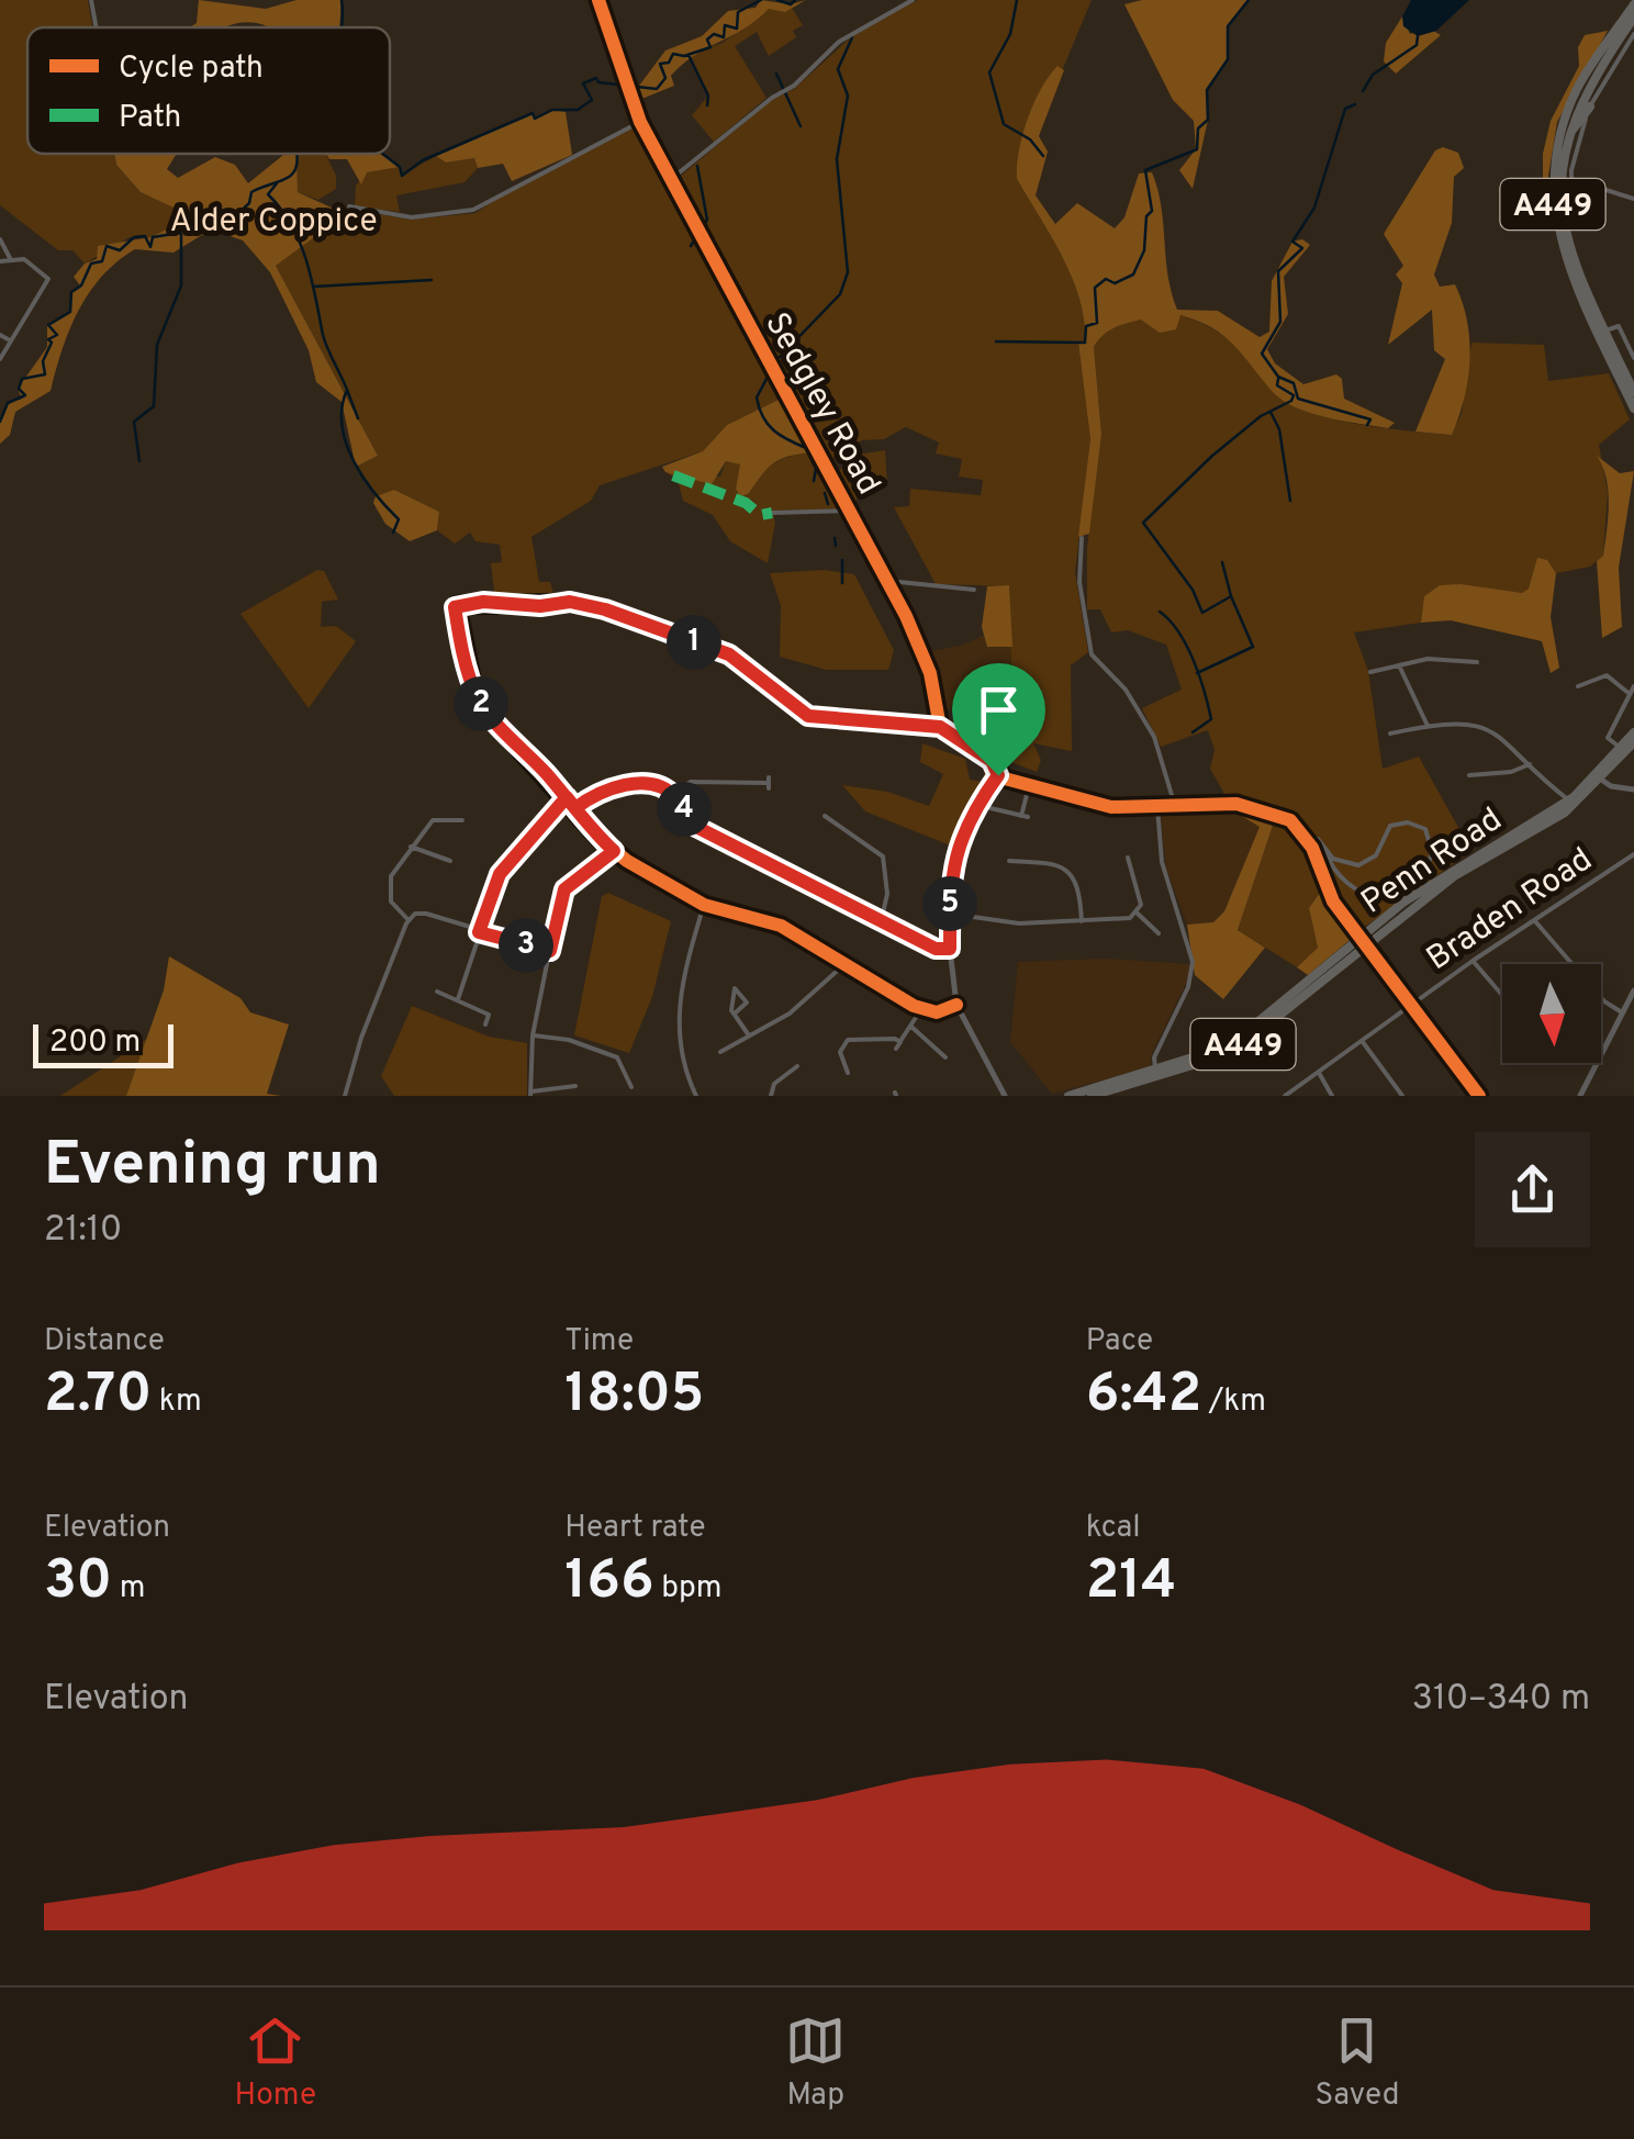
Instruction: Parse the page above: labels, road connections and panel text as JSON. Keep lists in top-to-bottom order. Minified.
{"streets":{"highway":["A449","Penn Road"],"street":["Sedgley Road","Braden Road"]},"parks":["Alder Coppice"],"legend":["Cycle path","Path"],"scale_bar":"200 m","north":"bottom","page":{"pins":["1","2","4","5","3"],"scale":"200 m","heading":["Evening run","21:10"],"stats":[["Distance","2.70 km"],["Time","18:05"],["Pace","6:42 /km"],["Elevation","30 m"],["Heart rate","166 bpm"],["kcal","214"]],"chart":["Elevation","310–340 m"],"tabs":["Home","Map","Saved"]}}
